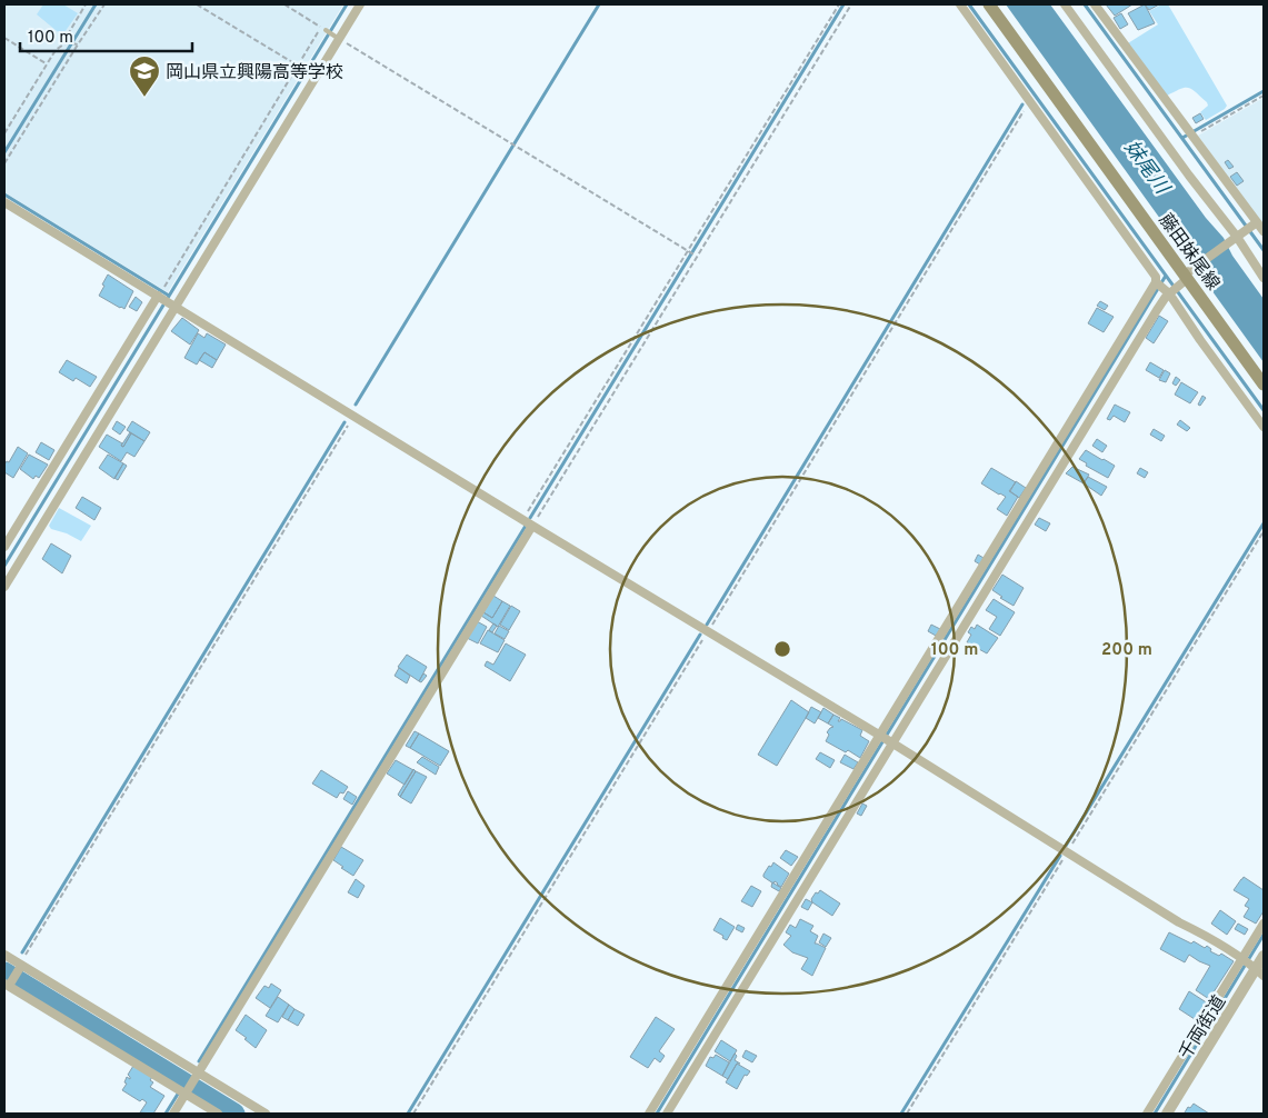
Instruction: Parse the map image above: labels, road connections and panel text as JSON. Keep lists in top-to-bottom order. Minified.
{"streets":{"main road":["藤田妹尾線"],"street":["千両街道"]},"water":["妹尾川"],"places":{"school or university":["岡山県立興陽高等学校"]},"scale_bar":"100 m","rings":["100 m","200 m"]}
